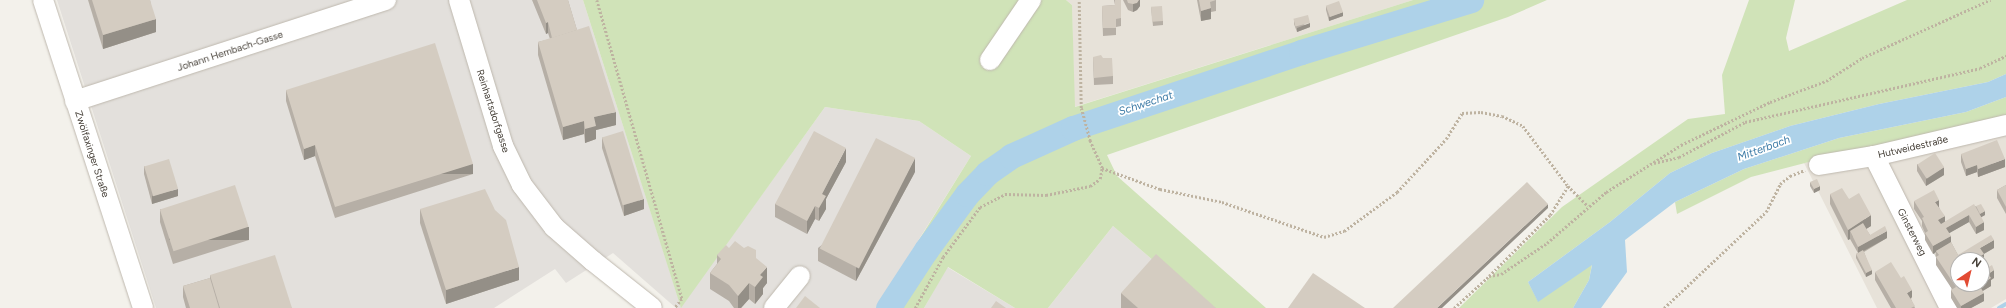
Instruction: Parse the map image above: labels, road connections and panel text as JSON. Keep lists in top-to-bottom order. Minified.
{"streets":{"street":["Johann Hembach-Gasse","Reinhartsdorfgasse","Hutweidestraße","Zwölfaxinger Straße","Ginsterweg"]},"crossings":[["Johann Hembach-Gasse","Zwölfaxinger Straße"],["Hutweidestraße","Ginsterweg"]],"water":["Schwechat","Mitterbach"],"north":"top right"}
